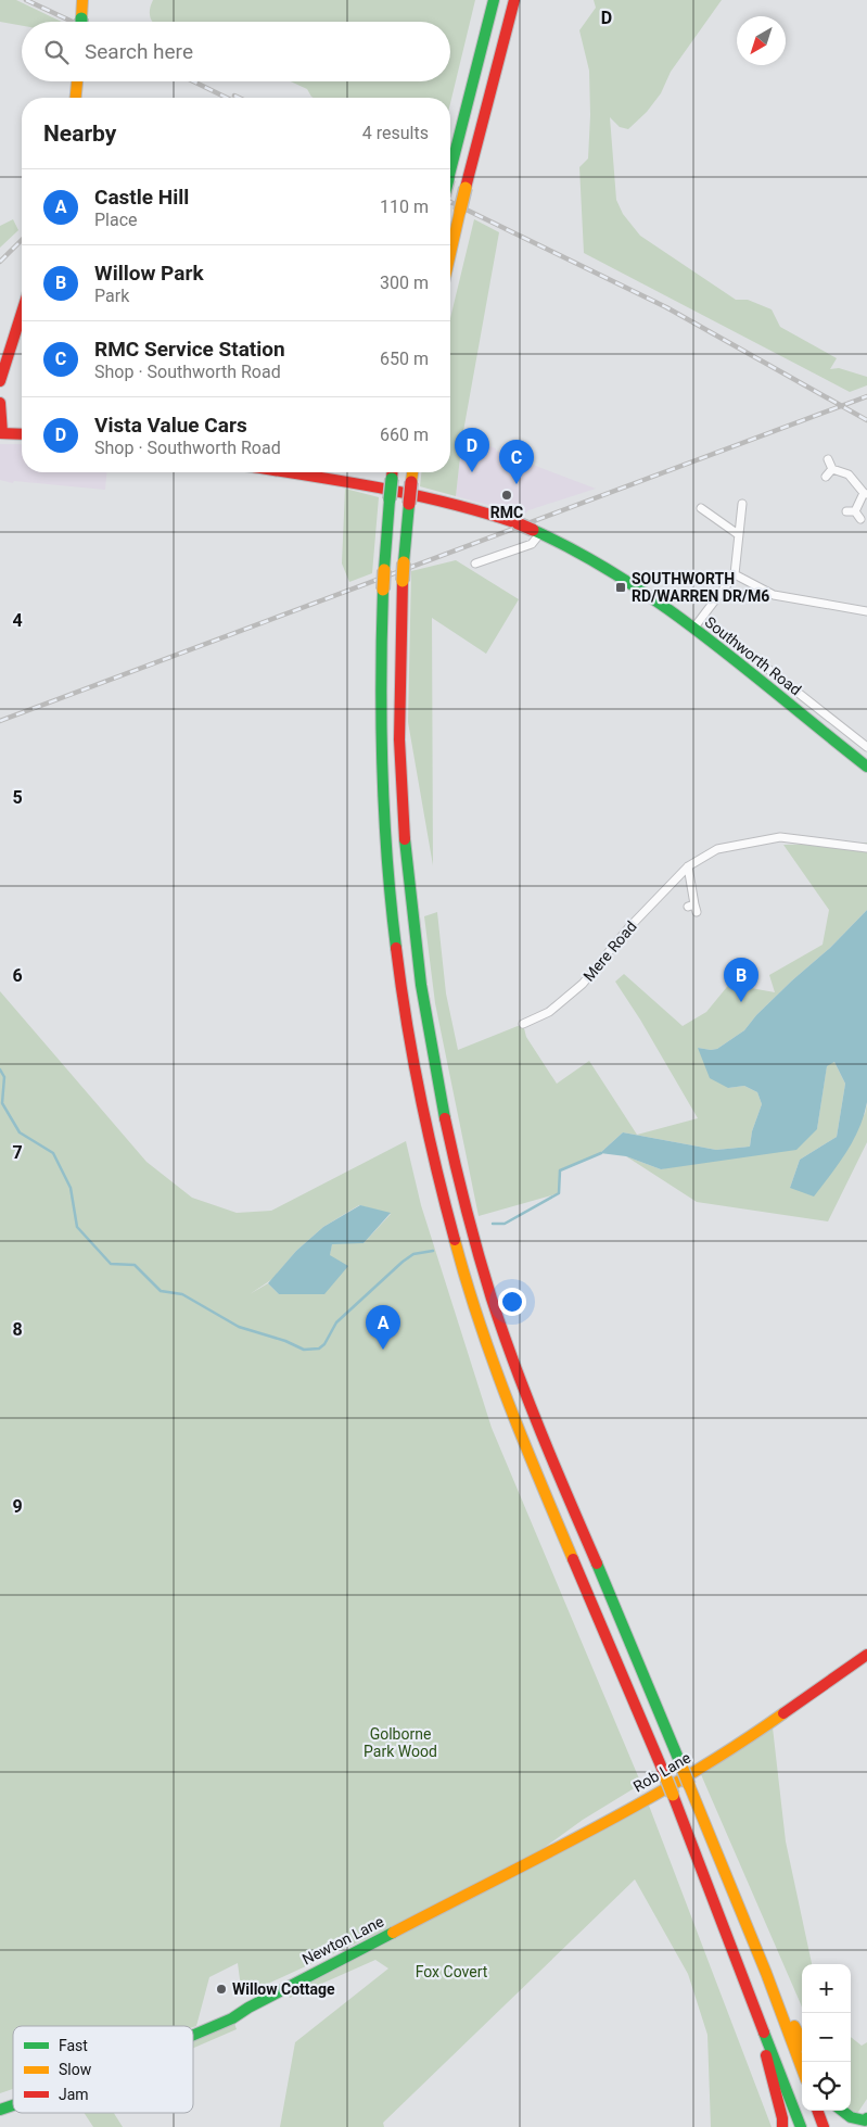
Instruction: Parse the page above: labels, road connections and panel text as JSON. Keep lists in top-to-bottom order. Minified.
{"streets":{"main road":["Southworth Road","Rob Lane","Newton Lane"],"street":["Mere Road"]},"crossings":[["Rob Lane","Newton Lane"]],"parks":["Golborne Park Wood","Fox Covert"],"places":{"other":["RMC","Willow Cottage"],"transit":["SOUTHWORTH RD/WARREN DR/M6"]},"legend":["Fast","Slow","Jam"],"north":"bottom left","page":{"search":"Search here","heading":["Nearby","4 results"],"list":[{"mark":"A","name":"Castle Hill","note":"Place","value":"110 m"},{"mark":"B","name":"Willow Park","note":"Park","value":"300 m"},{"mark":"C","name":"RMC Service Station","note":"Shop · Southworth Road","value":"650 m"},{"mark":"D","name":"Vista Value Cars","note":"Shop · Southworth Road","value":"660 m"}],"pins":["D","C","B","A"],"map_buttons":["+","−"]},"grid":{"columns":["D"],"rows":["4","5","6","7","8","9"]}}
